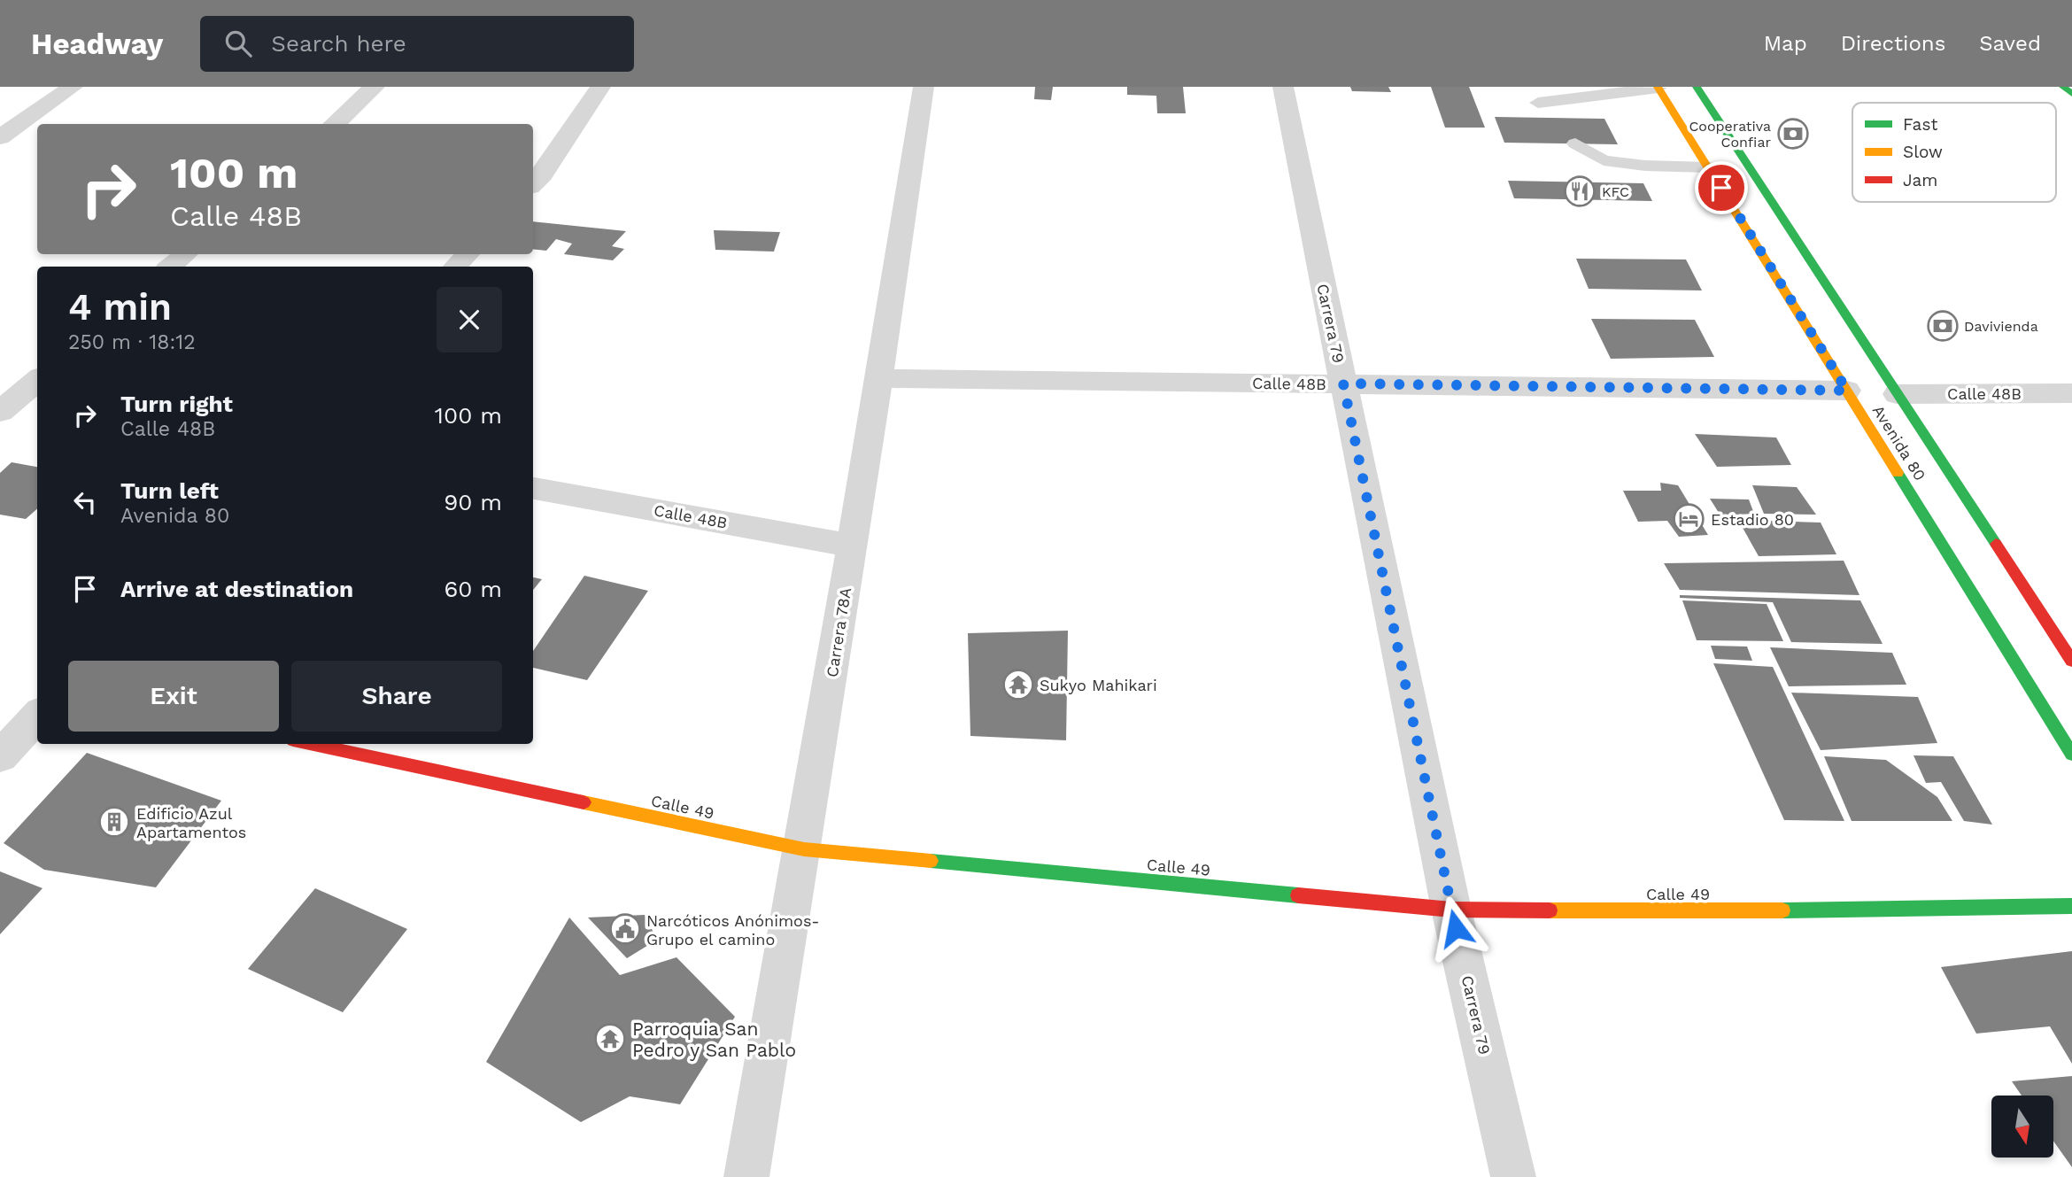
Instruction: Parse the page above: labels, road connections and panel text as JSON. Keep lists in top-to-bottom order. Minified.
{"streets":{"main road":["Avenida 80","Calle 49"],"street":["Carrera 79","Calle 48B","Carrera 78A"]},"crossings":[["Carrera 79","Calle 48B"],["Carrera 79","Calle 49"],["Calle 48B","Avenida 80"],["Calle 48B","Carrera 78A"],["Carrera 78A","Calle 49"]],"places":{"bank":["Cooperativa Confiar","Davivienda"],"restaurant":["KFC"],"hotel":["Estadio 80"],"temple":["Sukyo Mahikari","Parroquia San Pedro y San Pablo"],"building":["Edificio Azul Apartamentos"],"public building":["Narcóticos Anónimos- Grupo el camino"]},"legend":["Fast","Slow","Jam"],"north":"bottom","page":{"header":"Headway","search":"Search here","nav":["Map","Directions","Saved"],"turn":["100 m","Calle 48B"],"heading":["4 min","250 m · 18:12"],"list":[{"name":"Turn right","note":"Calle 48B","value":"100 m"},{"name":"Turn left","note":"Avenida 80","value":"90 m"},{"name":"Arrive at destination","value":"60 m"}],"buttons":["Exit","Share"]}}
